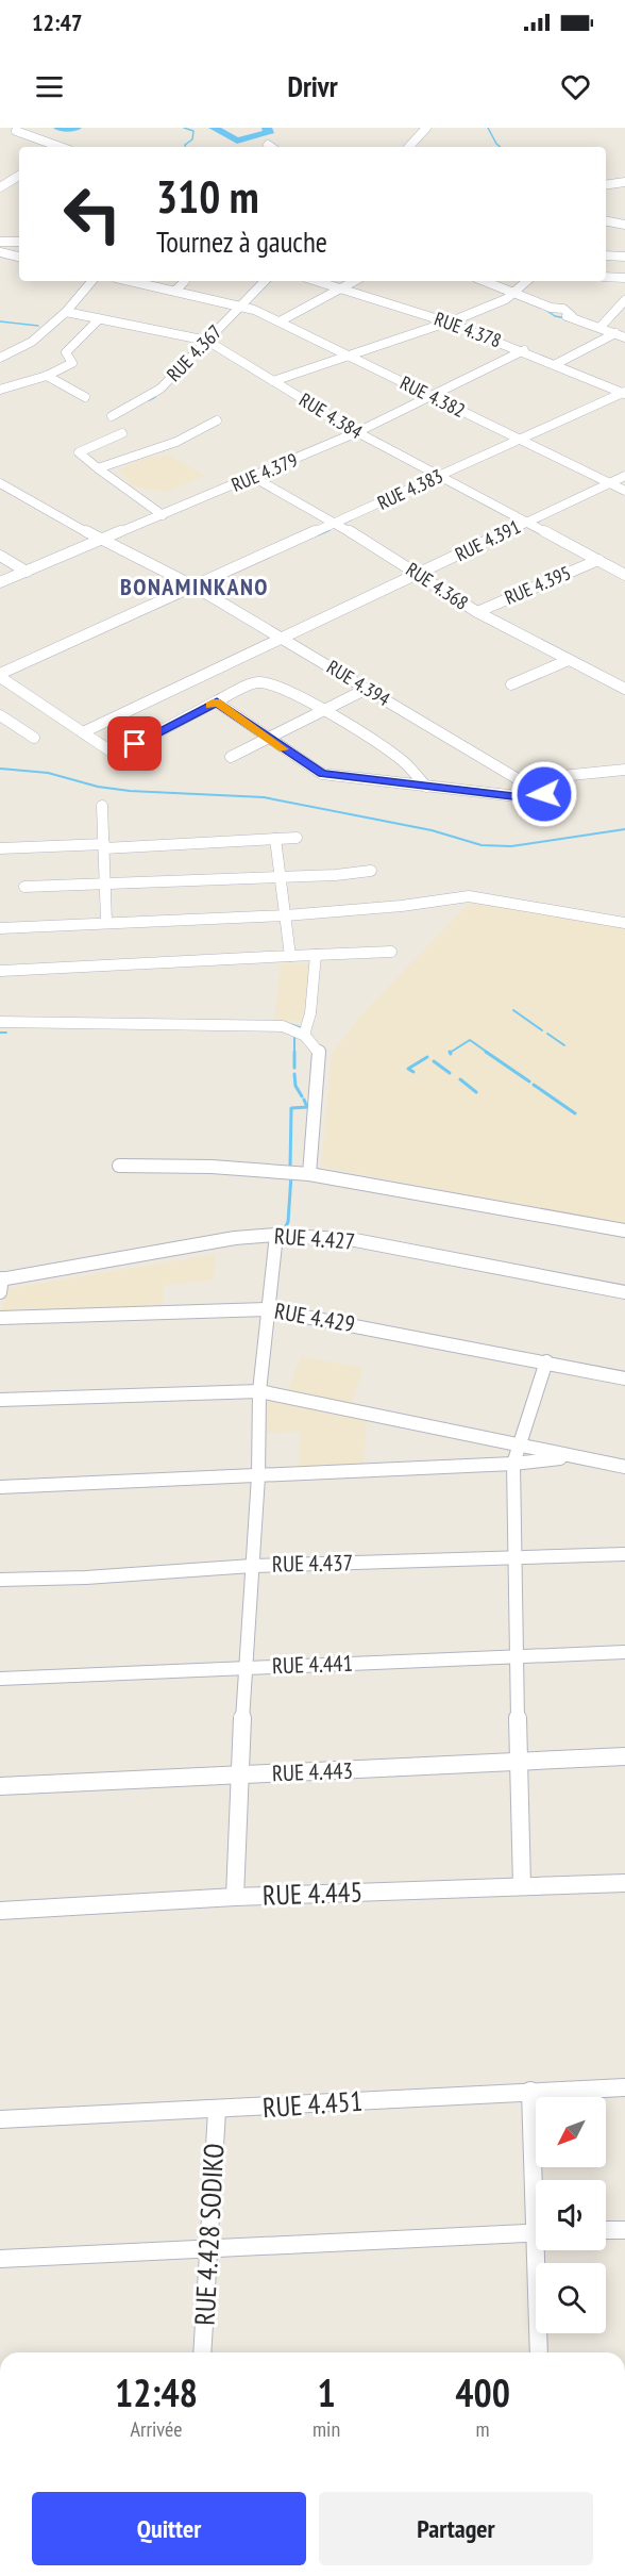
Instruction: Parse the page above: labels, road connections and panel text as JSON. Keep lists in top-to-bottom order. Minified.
{"streets":{"street":["RUE 4.378","RUE 4.367","RUE 4.382","RUE 4.384","RUE 4.379","RUE 4.383","RUE 4.391","RUE 4.395","RUE 4.368","RUE 4.394","RUE 4.427","RUE 4.429","RUE 4.437","RUE 4.441","RUE 4.443","RUE 4.445","RUE 4.451","RUE 4.428 SODIKO"]},"crossings":[["RUE 4.378","RUE 4.379"],["RUE 4.378","RUE 4.383"],["RUE 4.367","RUE 4.382"],["RUE 4.367","RUE 4.384"],["RUE 4.382","RUE 4.379"],["RUE 4.382","RUE 4.383"],["RUE 4.382","RUE 4.391"],["RUE 4.384","RUE 4.379"],["RUE 4.384","RUE 4.383"],["RUE 4.384","RUE 4.391"],["RUE 4.384","RUE 4.395"],["RUE 4.379","RUE 4.368"],["RUE 4.379","RUE 4.394"],["RUE 4.383","RUE 4.368"],["RUE 4.383","RUE 4.394"],["RUE 4.391","RUE 4.368"],["RUE 4.391","RUE 4.394"],["RUE 4.395","RUE 4.368"],["RUE 4.451","RUE 4.428 SODIKO"]],"districts":["BONAMINKANO"],"north":"bottom left","page":{"status":"12:47","header":"Drivr","turn":["310 m","Tournez à gauche"],"eta":["12:48","Arrivée","1","min","400","m"],"buttons":["Quitter","Partager"]}}
